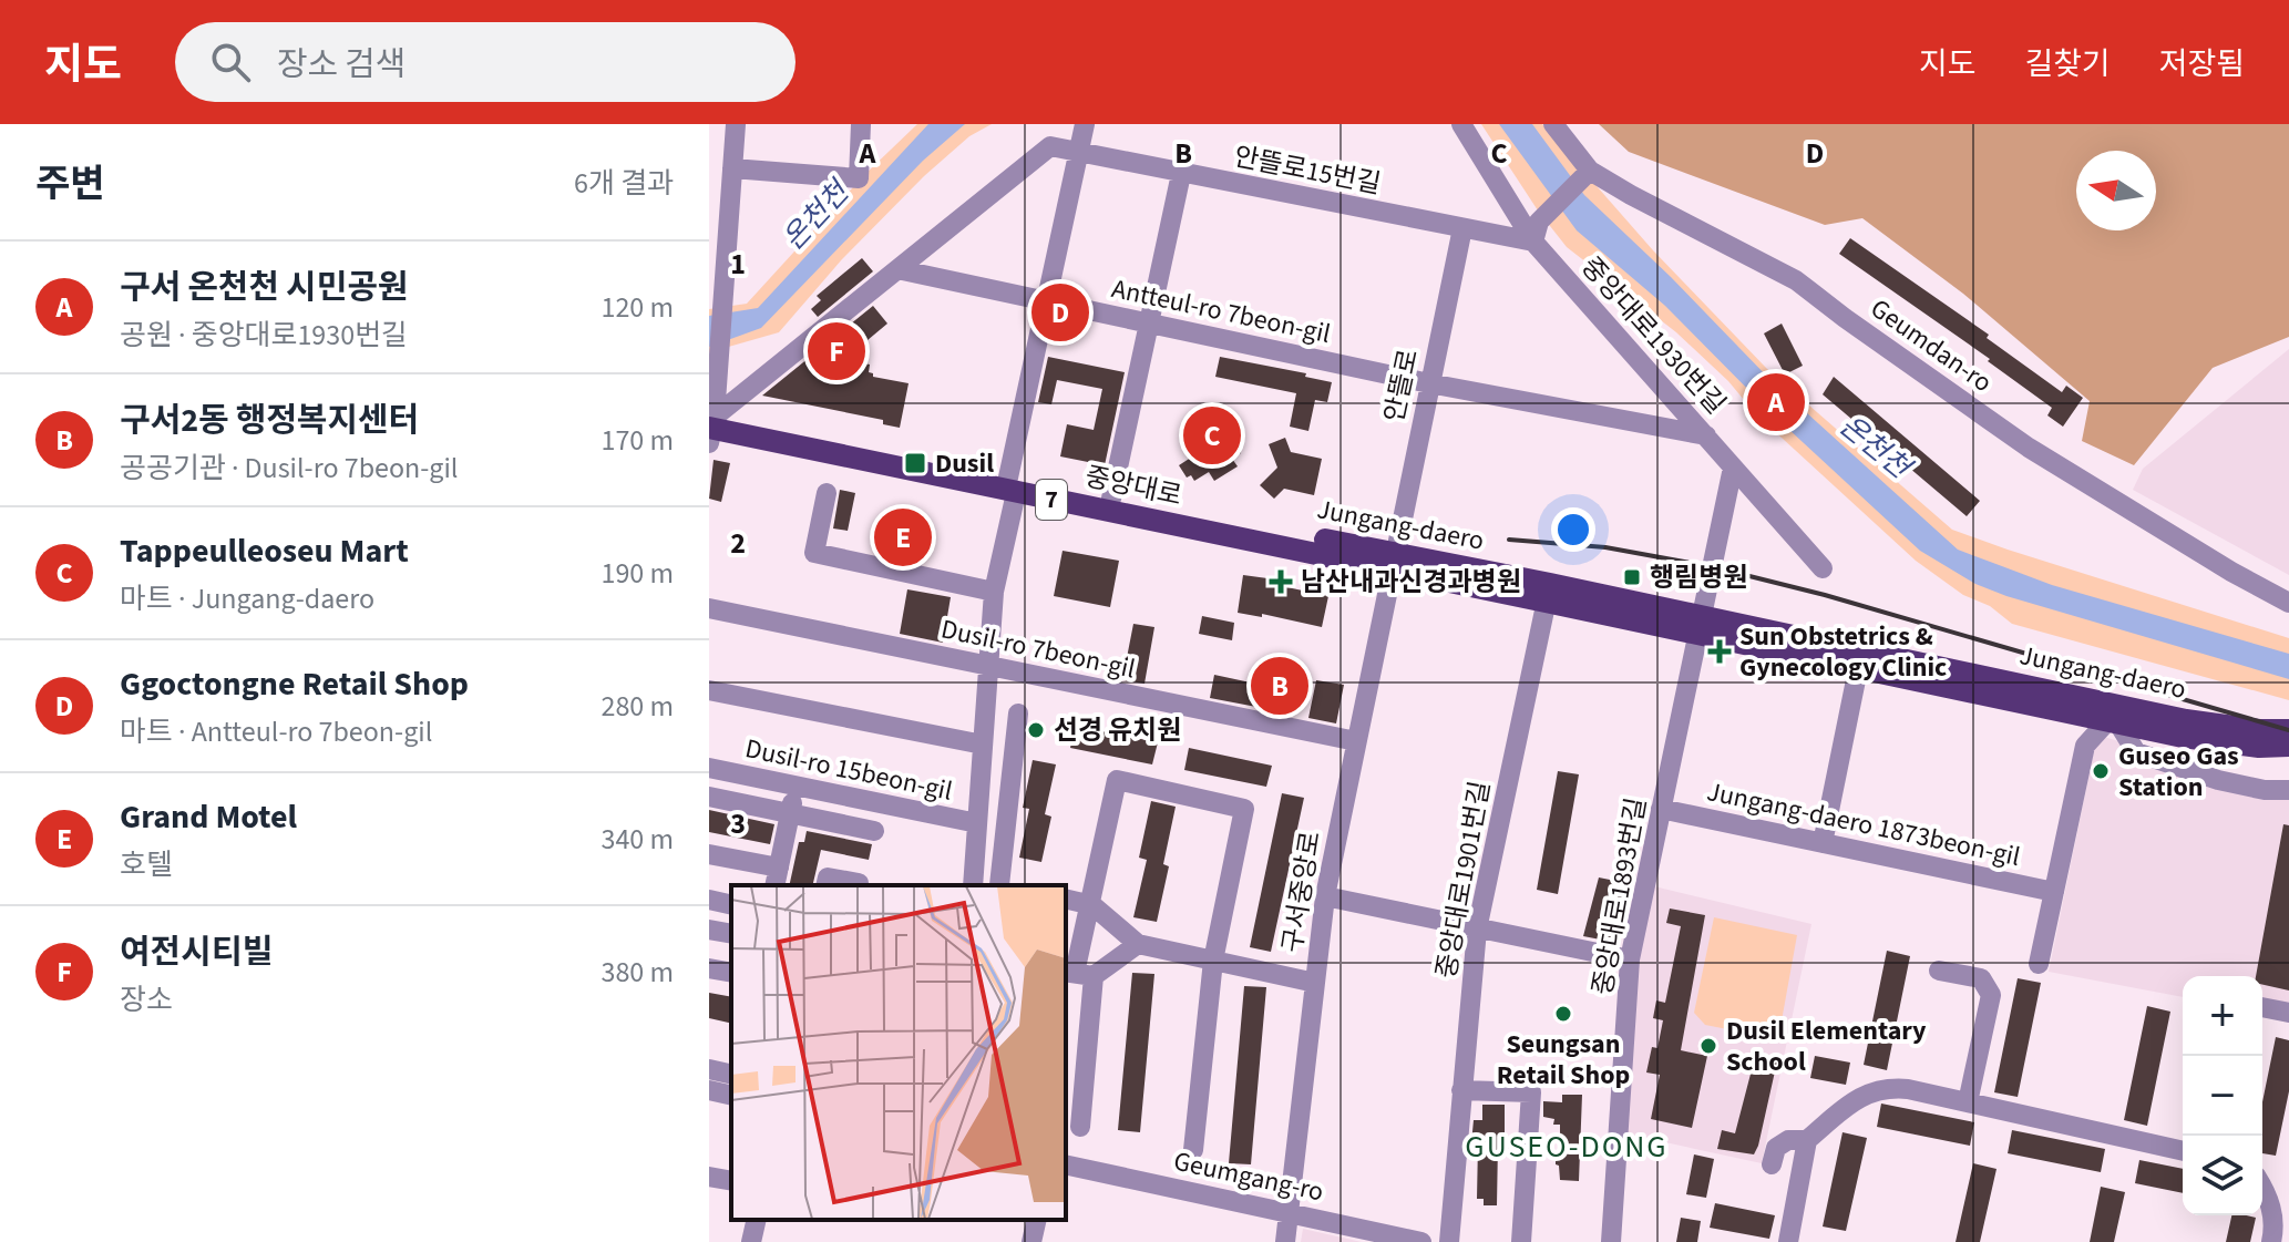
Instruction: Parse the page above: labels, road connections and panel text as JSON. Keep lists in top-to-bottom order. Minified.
{"streets":{"main road":["중앙대로","7","Jungang-daero"],"street":["안뜰로15번길","Antteul-ro 7beon-gil","중앙대로1930번길","Geumdan-ro","안뜰로","Dusil-ro 7beon-gil","Dusil-ro 15beon-gil","Jungang-daero 1873beon-gil","중앙대로1901번길","구서중앙로","중앙대로1893번길","Geumgang-ro"]},"crossings":[["안뜰로15번길","Antteul-ro 7beon-gil"],["안뜰로15번길","중앙대로1930번길"],["안뜰로15번길","안뜰로"],["Antteul-ro 7beon-gil","중앙대로1930번길"],["Antteul-ro 7beon-gil","안뜰로"],["중앙대로1930번길","중앙대로1893번길"],["안뜰로","중앙대로"],["안뜰로","Jungang-daero"],["안뜰로","구서중앙로"],["중앙대로","Jungang-daero"],["중앙대로","구서중앙로"],["Jungang-daero","중앙대로1901번길"],["Jungang-daero","구서중앙로"],["Jungang-daero","중앙대로1893번길"],["Dusil-ro 7beon-gil","구서중앙로"],["Jungang-daero 1873beon-gil","중앙대로1893번길"],["구서중앙로","Geumgang-ro"]],"districts":["GUSEO-DONG"],"water":["온천천"],"places":{"transit":["Dusil","행림병원"],"health":["남산내과신경과병원","Sun Obstetrics & Gynecology Clinic"],"other":["선경 유치원","Guseo Gas Station","Seungsan Retail Shop","Dusil Elementary School"]},"north":"left","page":{"header":"지도","search":"장소 검색","nav":["지도","길찾기","저장됨"],"heading":["주변","6개 결과"],"list":[{"mark":"A","name":"구서 온천천 시민공원","note":"공원 · 중앙대로1930번길","value":"120 m"},{"mark":"B","name":"구서2동 행정복지센터","note":"공공기관 · Dusil-ro 7beon-gil","value":"170 m"},{"mark":"C","name":"Tappeulleoseu Mart","note":"마트 · Jungang-daero","value":"190 m"},{"mark":"D","name":"Ggoctongne Retail Shop","note":"마트 · Antteul-ro 7beon-gil","value":"280 m"},{"mark":"E","name":"Grand Motel","note":"호텔","value":"340 m"},{"mark":"F","name":"여전시티빌","note":"장소","value":"380 m"}],"pins":["D","F","A","C","E","B"],"map_buttons":["+","−"]},"grid":{"columns":["A","B","C","D"],"rows":["1","2","3"]}}
